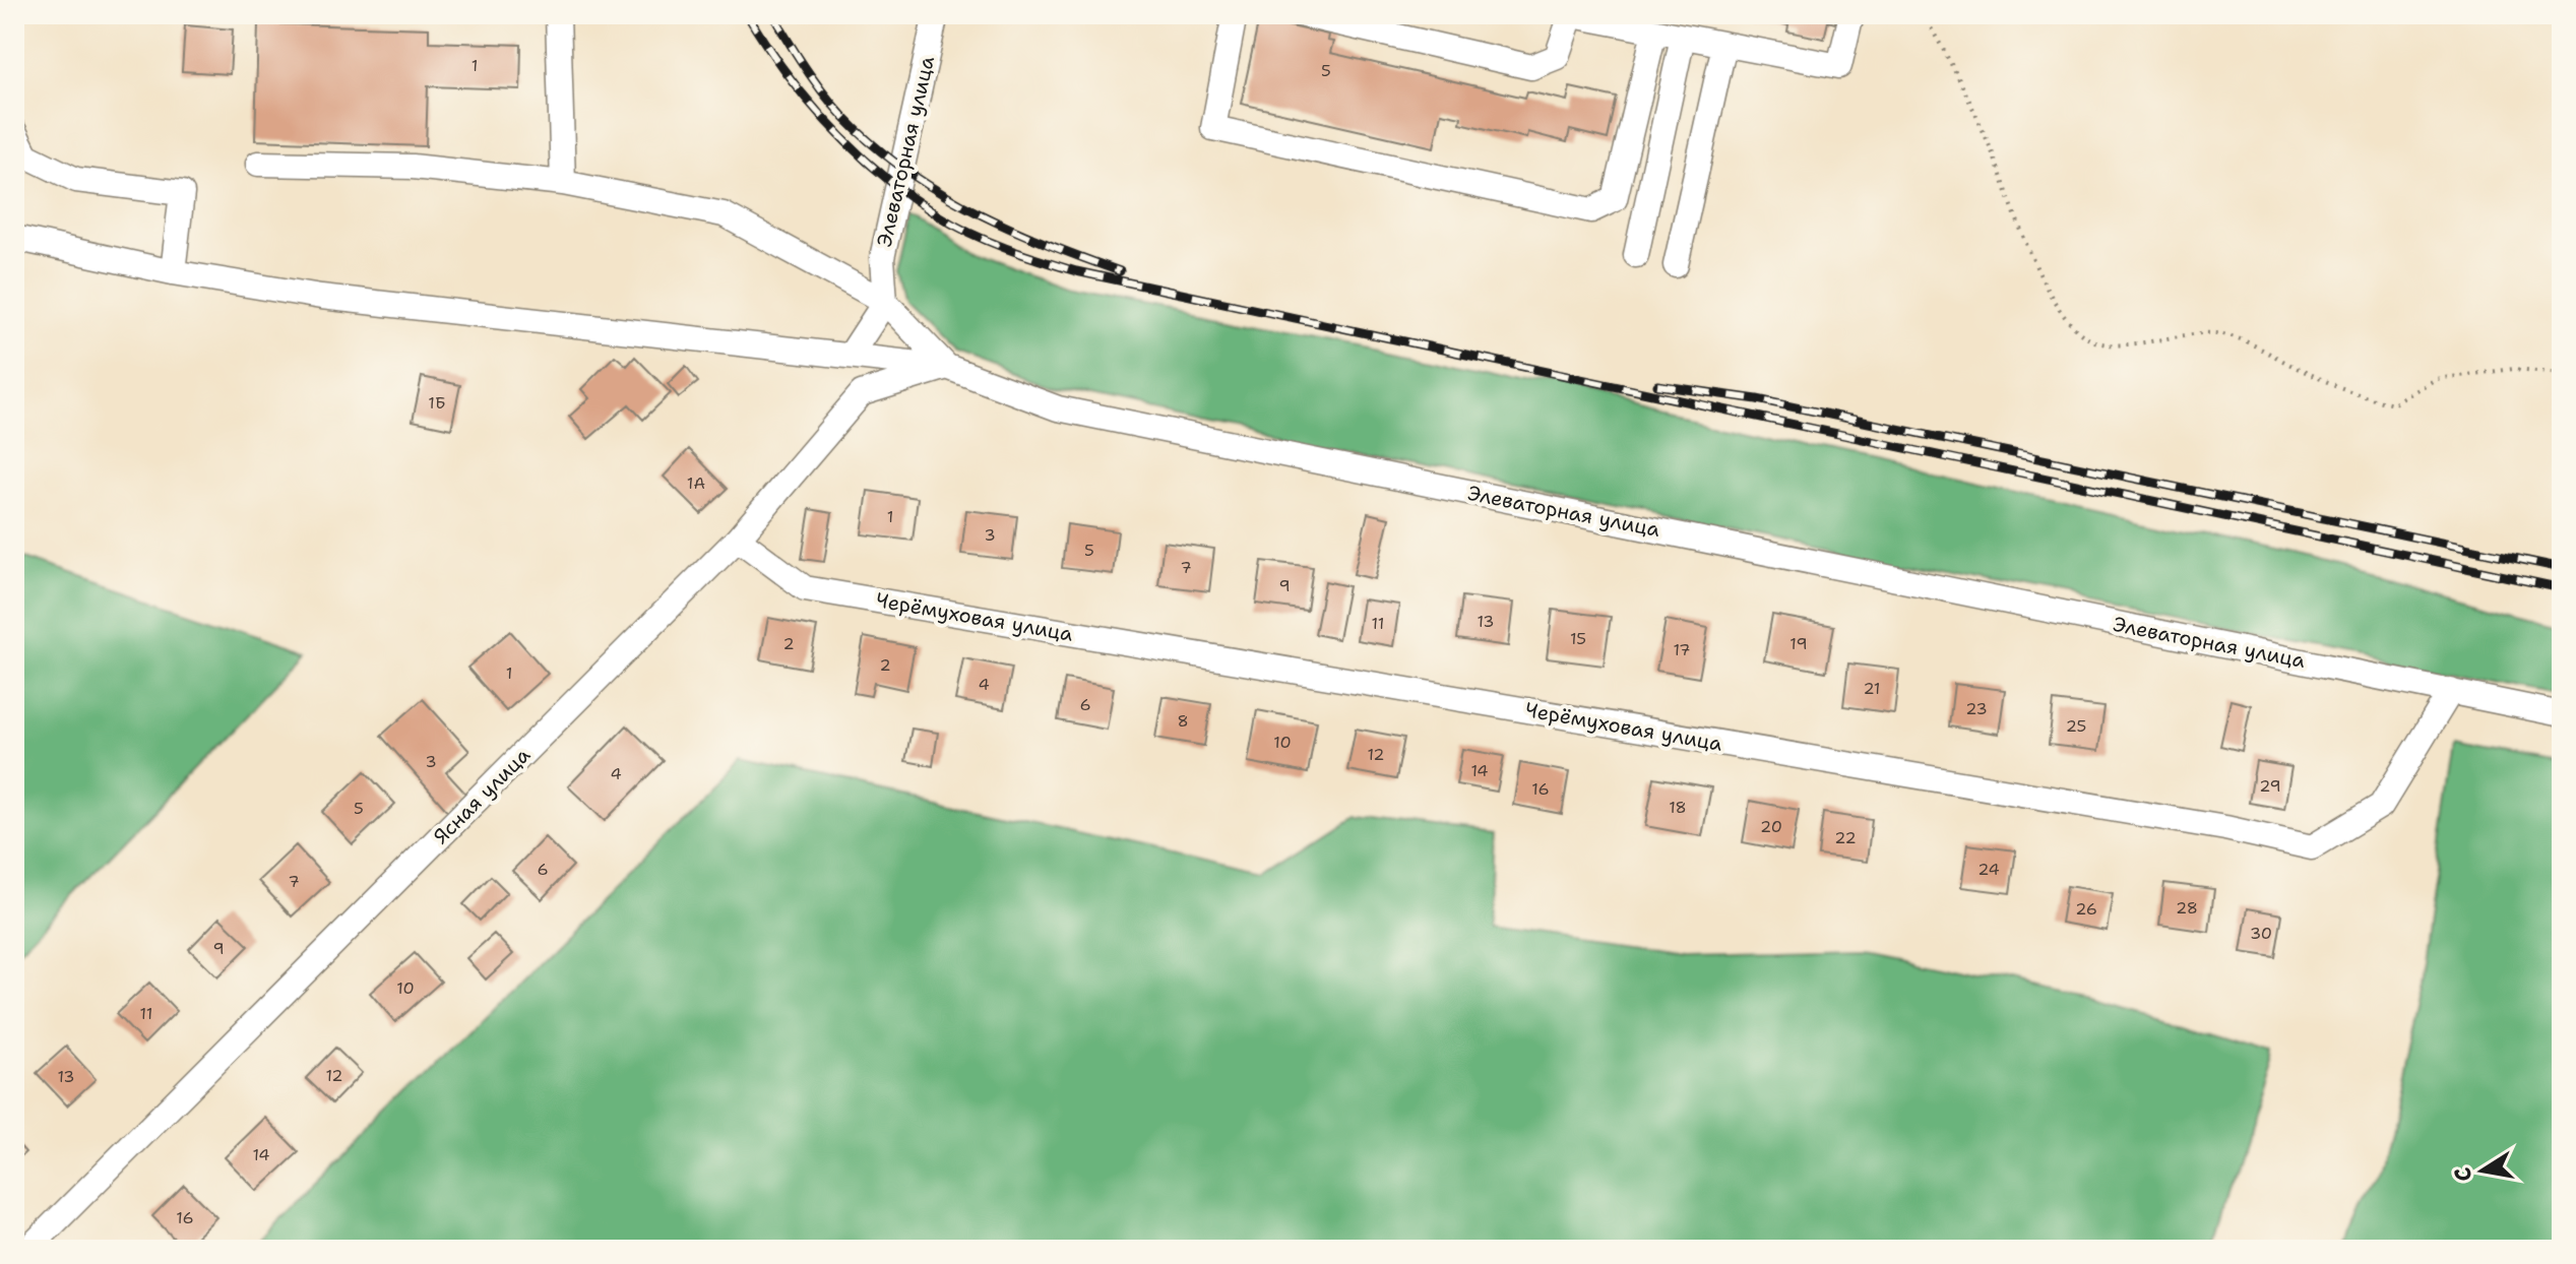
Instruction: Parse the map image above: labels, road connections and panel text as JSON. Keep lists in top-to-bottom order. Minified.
{"streets":{"street":["Элеваторная улица","Черёмуховая улица","Ясная улица"]},"crossings":[["Элеваторная улица","Черёмуховая улица"],["Элеваторная улица","Ясная улица"],["Черёмуховая улица","Ясная улица"]],"house_numbers":["1","5","1Б","1А","1","3","5","7","9","13","11","15","2","19","17","2","1","4","21","6","23","8","25","10","12","3","14","4","29","16","18","5","20","22","6","24","7","28","26","30","9","10","11","12","13","14","16"],"north":"left"}
